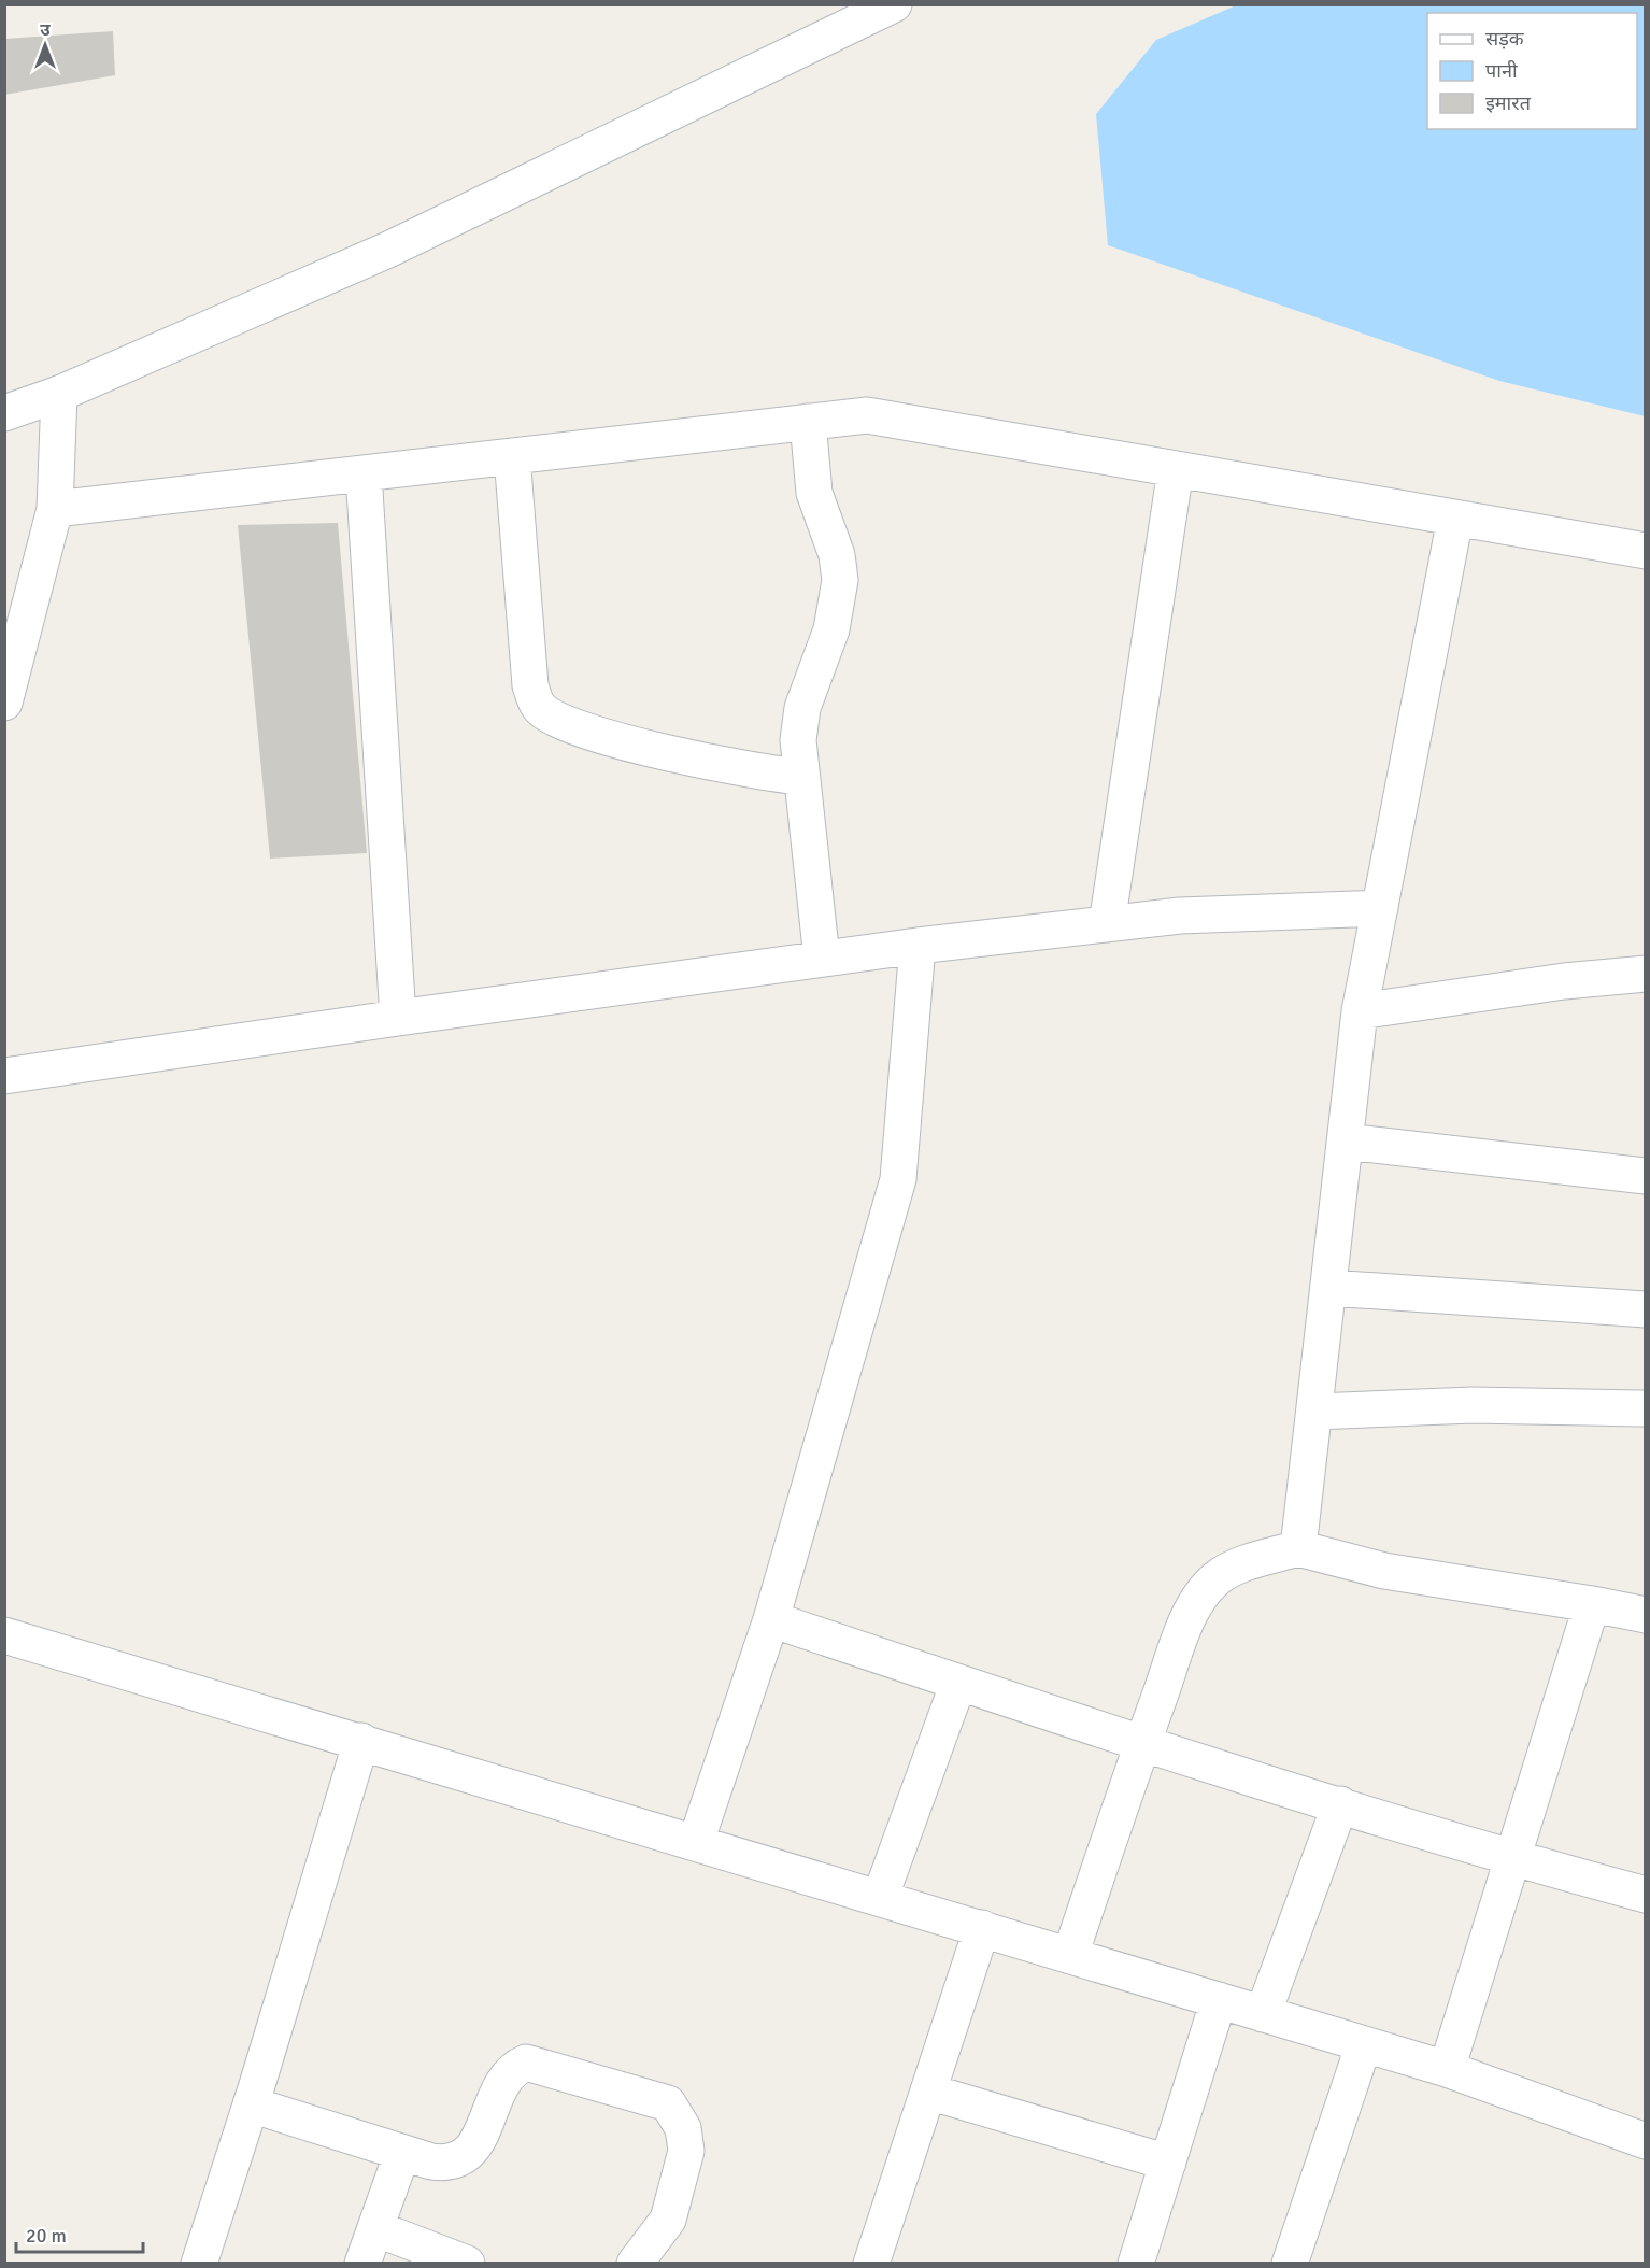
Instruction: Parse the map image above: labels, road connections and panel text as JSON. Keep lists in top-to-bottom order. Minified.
{"legend":["सड़क","पानी","इमारत"],"scale_bar":"20 m","north":"top"}
